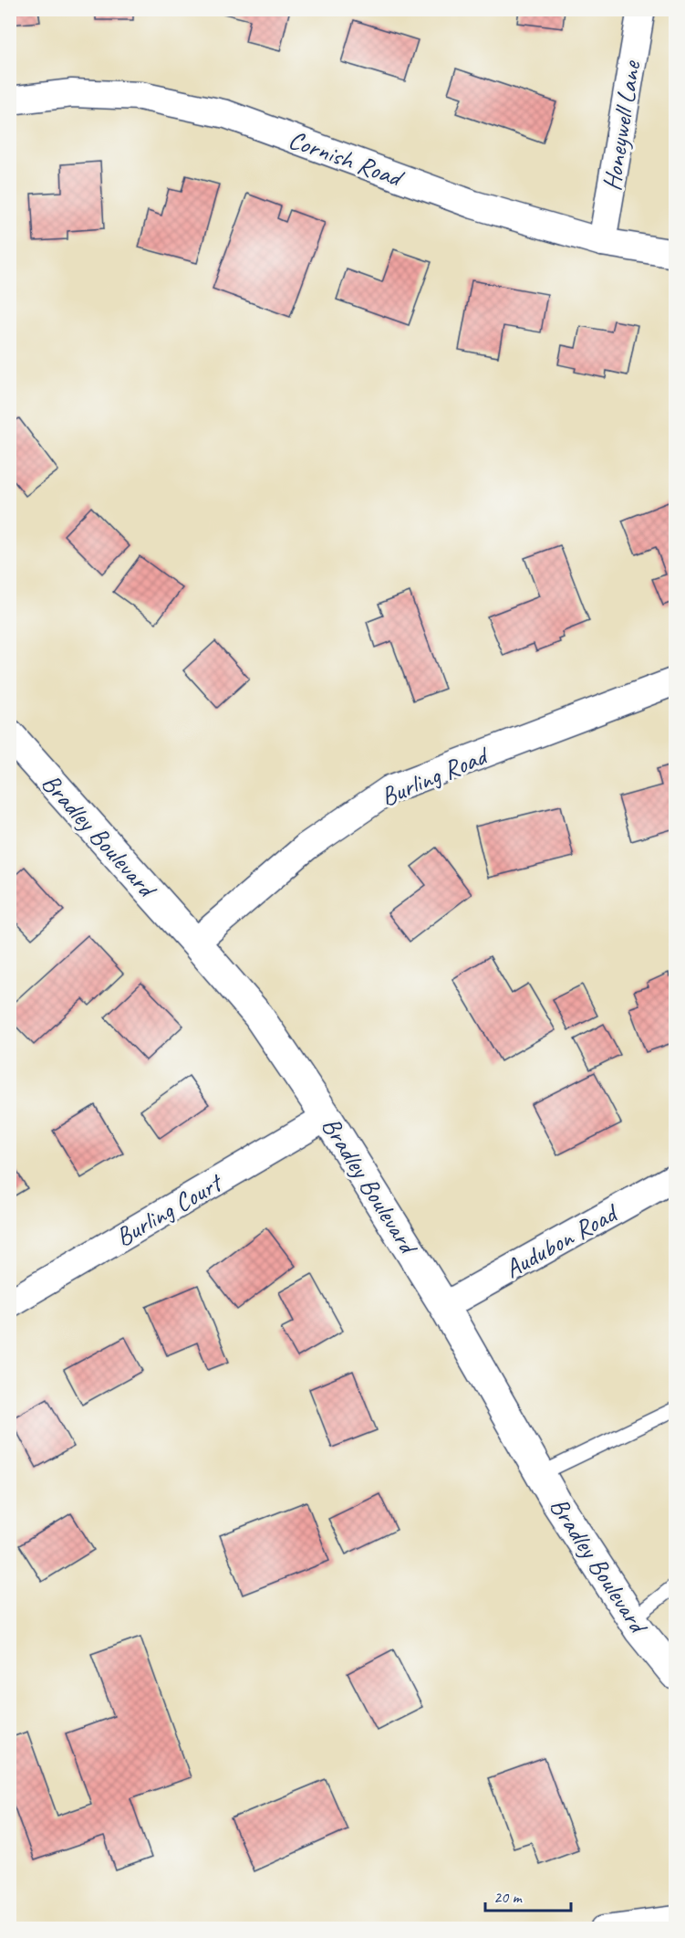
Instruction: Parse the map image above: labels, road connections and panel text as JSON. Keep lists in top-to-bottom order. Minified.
{"streets":{"main road":["Bradley Boulevard"],"street":["Honeywell Lane","Cornish Road","Burling Road","Burling Court","Audubon Road"]},"crossings":[["Honeywell Lane","Cornish Road"],["Burling Road","Bradley Boulevard"],["Bradley Boulevard","Burling Court"],["Bradley Boulevard","Audubon Road"]],"scale_bar":"20 m"}
